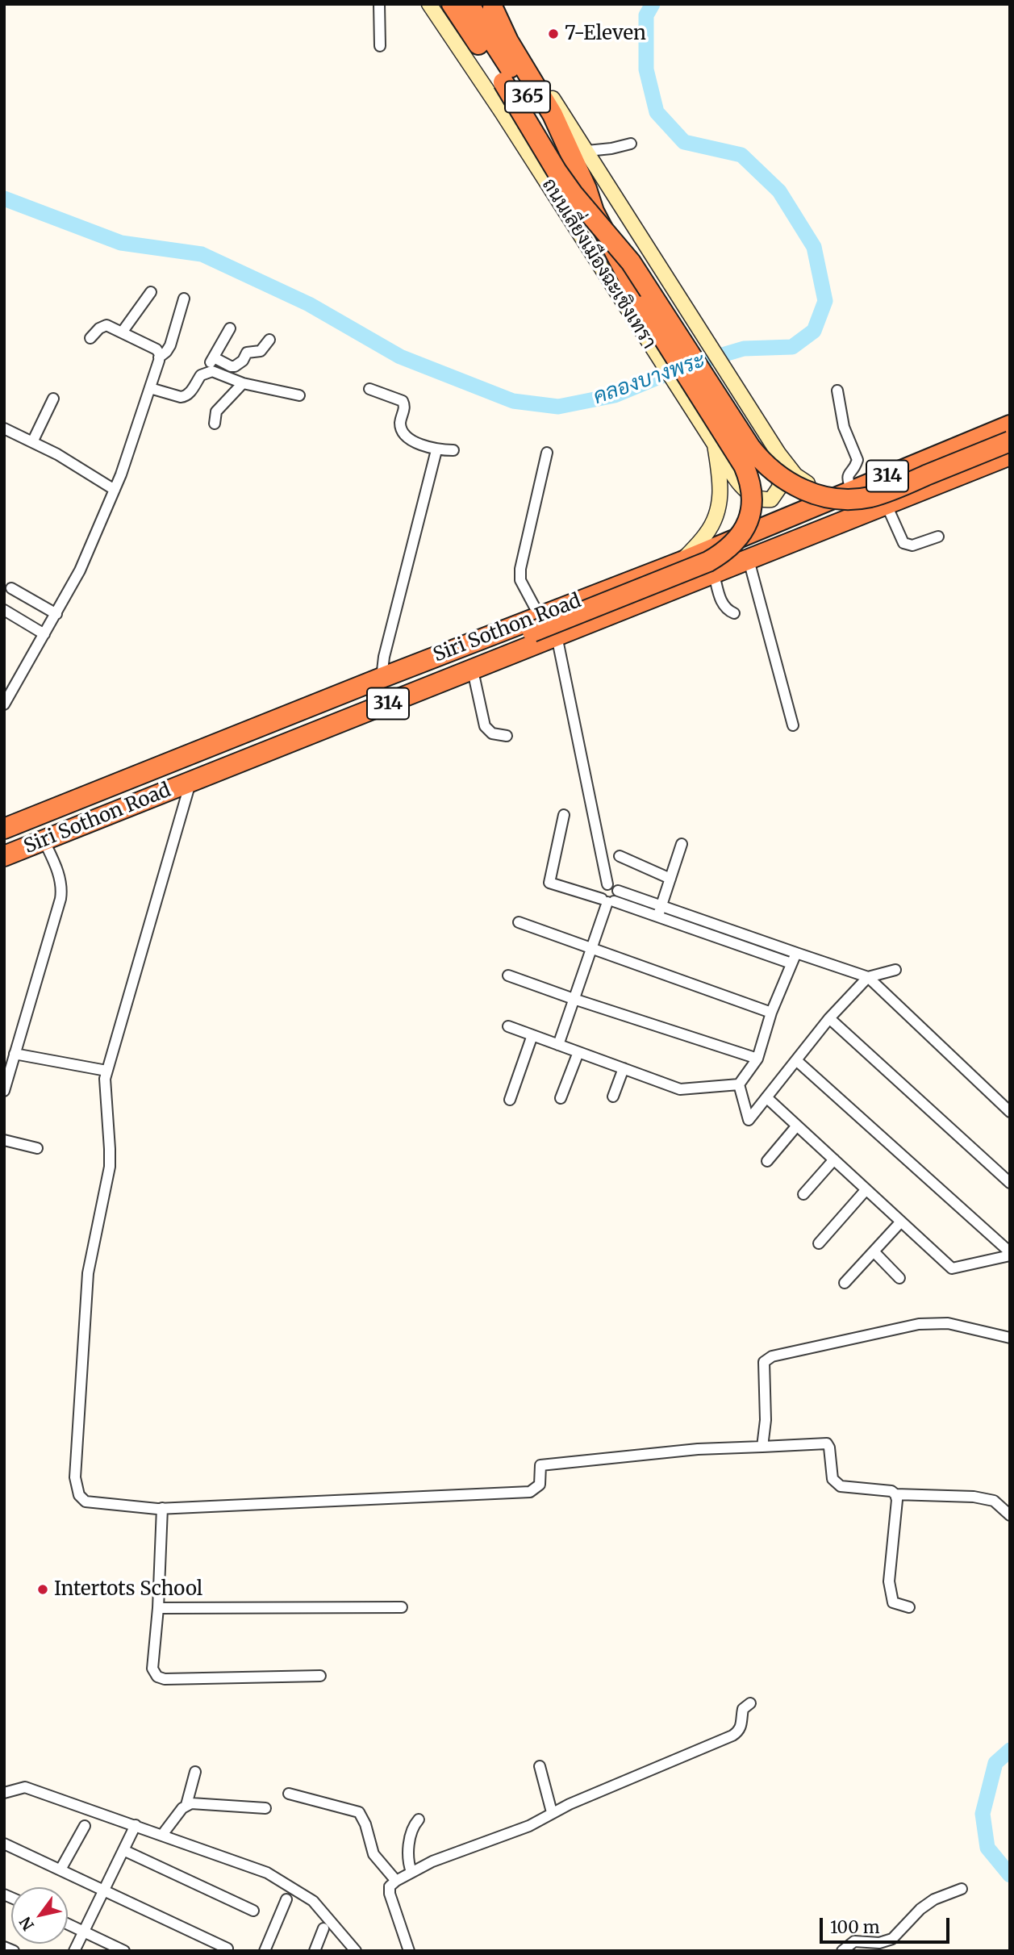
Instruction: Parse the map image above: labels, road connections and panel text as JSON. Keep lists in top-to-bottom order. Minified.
{"streets":{"highway":["365","ถนนเลี่ยงเมืองฉะเชิงเทรา","314","Siri Sothon Road"]},"crossings":[["365","Siri Sothon Road"],["ถนนเลี่ยงเมืองฉะเชิงเทรา","Siri Sothon Road"]],"water":["คลองบางพระ"],"places":["7-Eleven","Intertots School"],"scale_bar":"100 m","north":"bottom left"}
